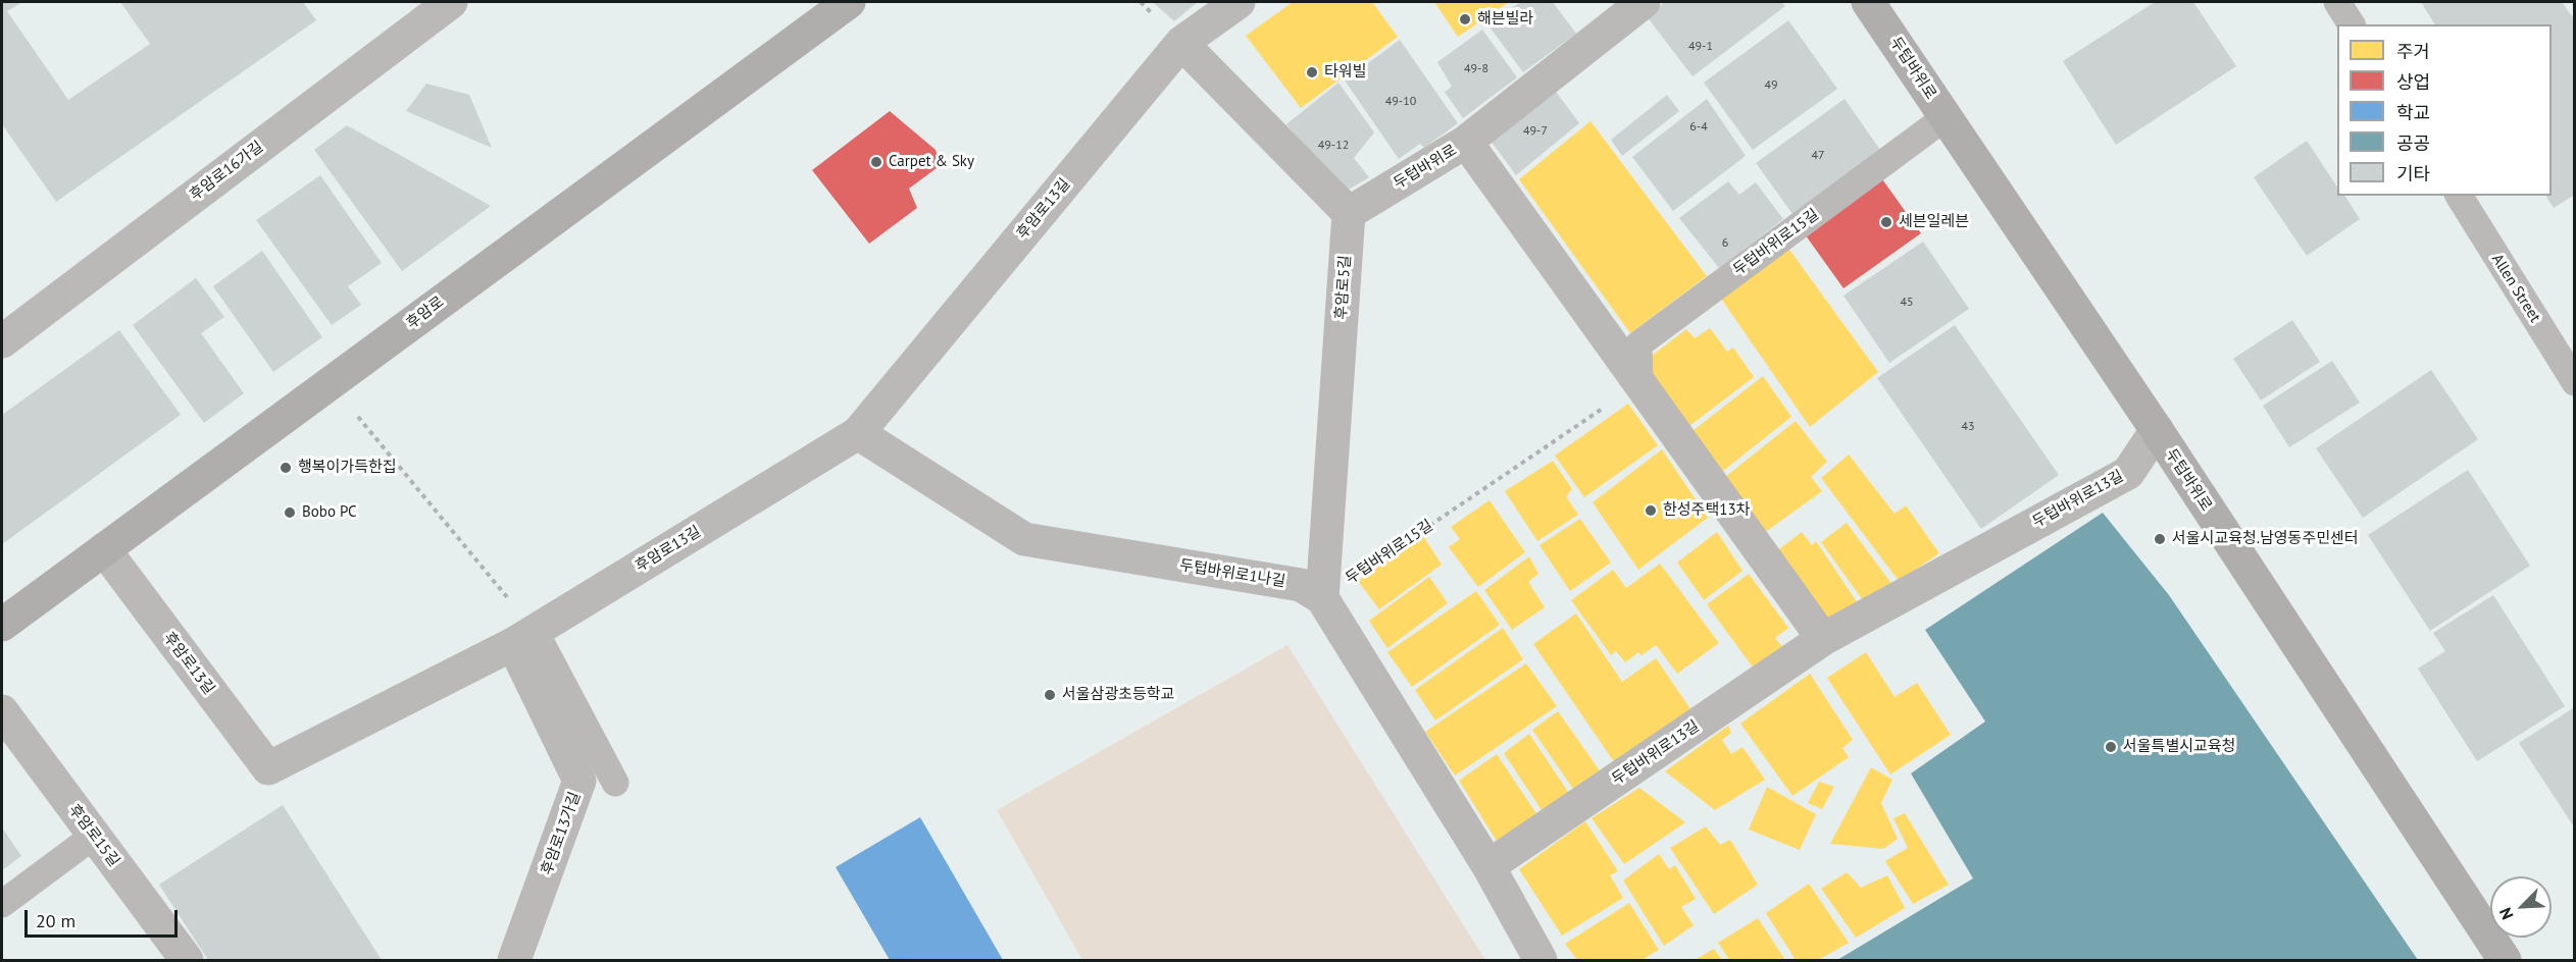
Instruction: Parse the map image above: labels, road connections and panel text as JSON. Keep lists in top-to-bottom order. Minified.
{"streets":{"main road":["두텁바위로","후암로"],"street":["후암로16가길","후암로13길","후암로5길","두텁바위로13길","두텁바위로1나길","후암로13가길","후암로15길"],"lane":["두텁바위로15길","Allen Street"]},"crossings":[["두텁바위로","두텁바위로15길"],["두텁바위로","후암로5길"],["두텁바위로","두텁바위로13길"],["후암로13길","후암로"],["후암로13길","두텁바위로1나길"],["후암로13길","후암로13가길"],["두텁바위로15길","후암로5길"],["두텁바위로15길","두텁바위로1나길"],["후암로5길","두텁바위로1나길"]],"places":["해븐빌라","타워빌","Carpet & Sky","세븐일레븐","행복이가득한집","한성주택13차","Bobo PC","서울시교육청.남영동주민센터","서울삼광초등학교","서울특별시교육청"],"house_numbers":["49-1","49-8","49","49-10","6-4","49-7","49-12","47","6","45","43"],"legend":["주거","상업","학교","공공","기타"],"scale_bar":"20 m","north":"bottom left"}
